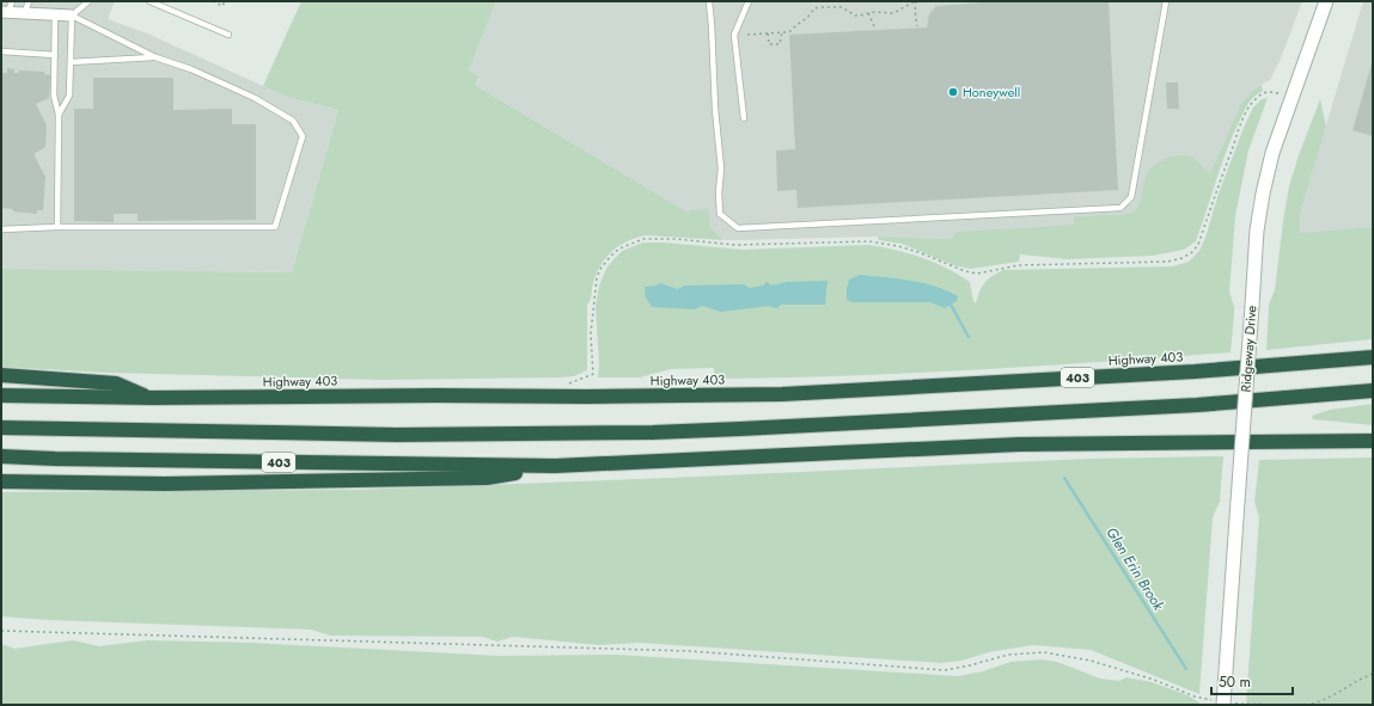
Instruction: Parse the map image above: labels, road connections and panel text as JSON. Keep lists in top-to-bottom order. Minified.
{"streets":{"highway":["Highway 403","403"],"street":["Ridgeway Drive"]},"water":["Glen Erin Brook"],"places":["Honeywell"],"scale_bar":"50 m"}
